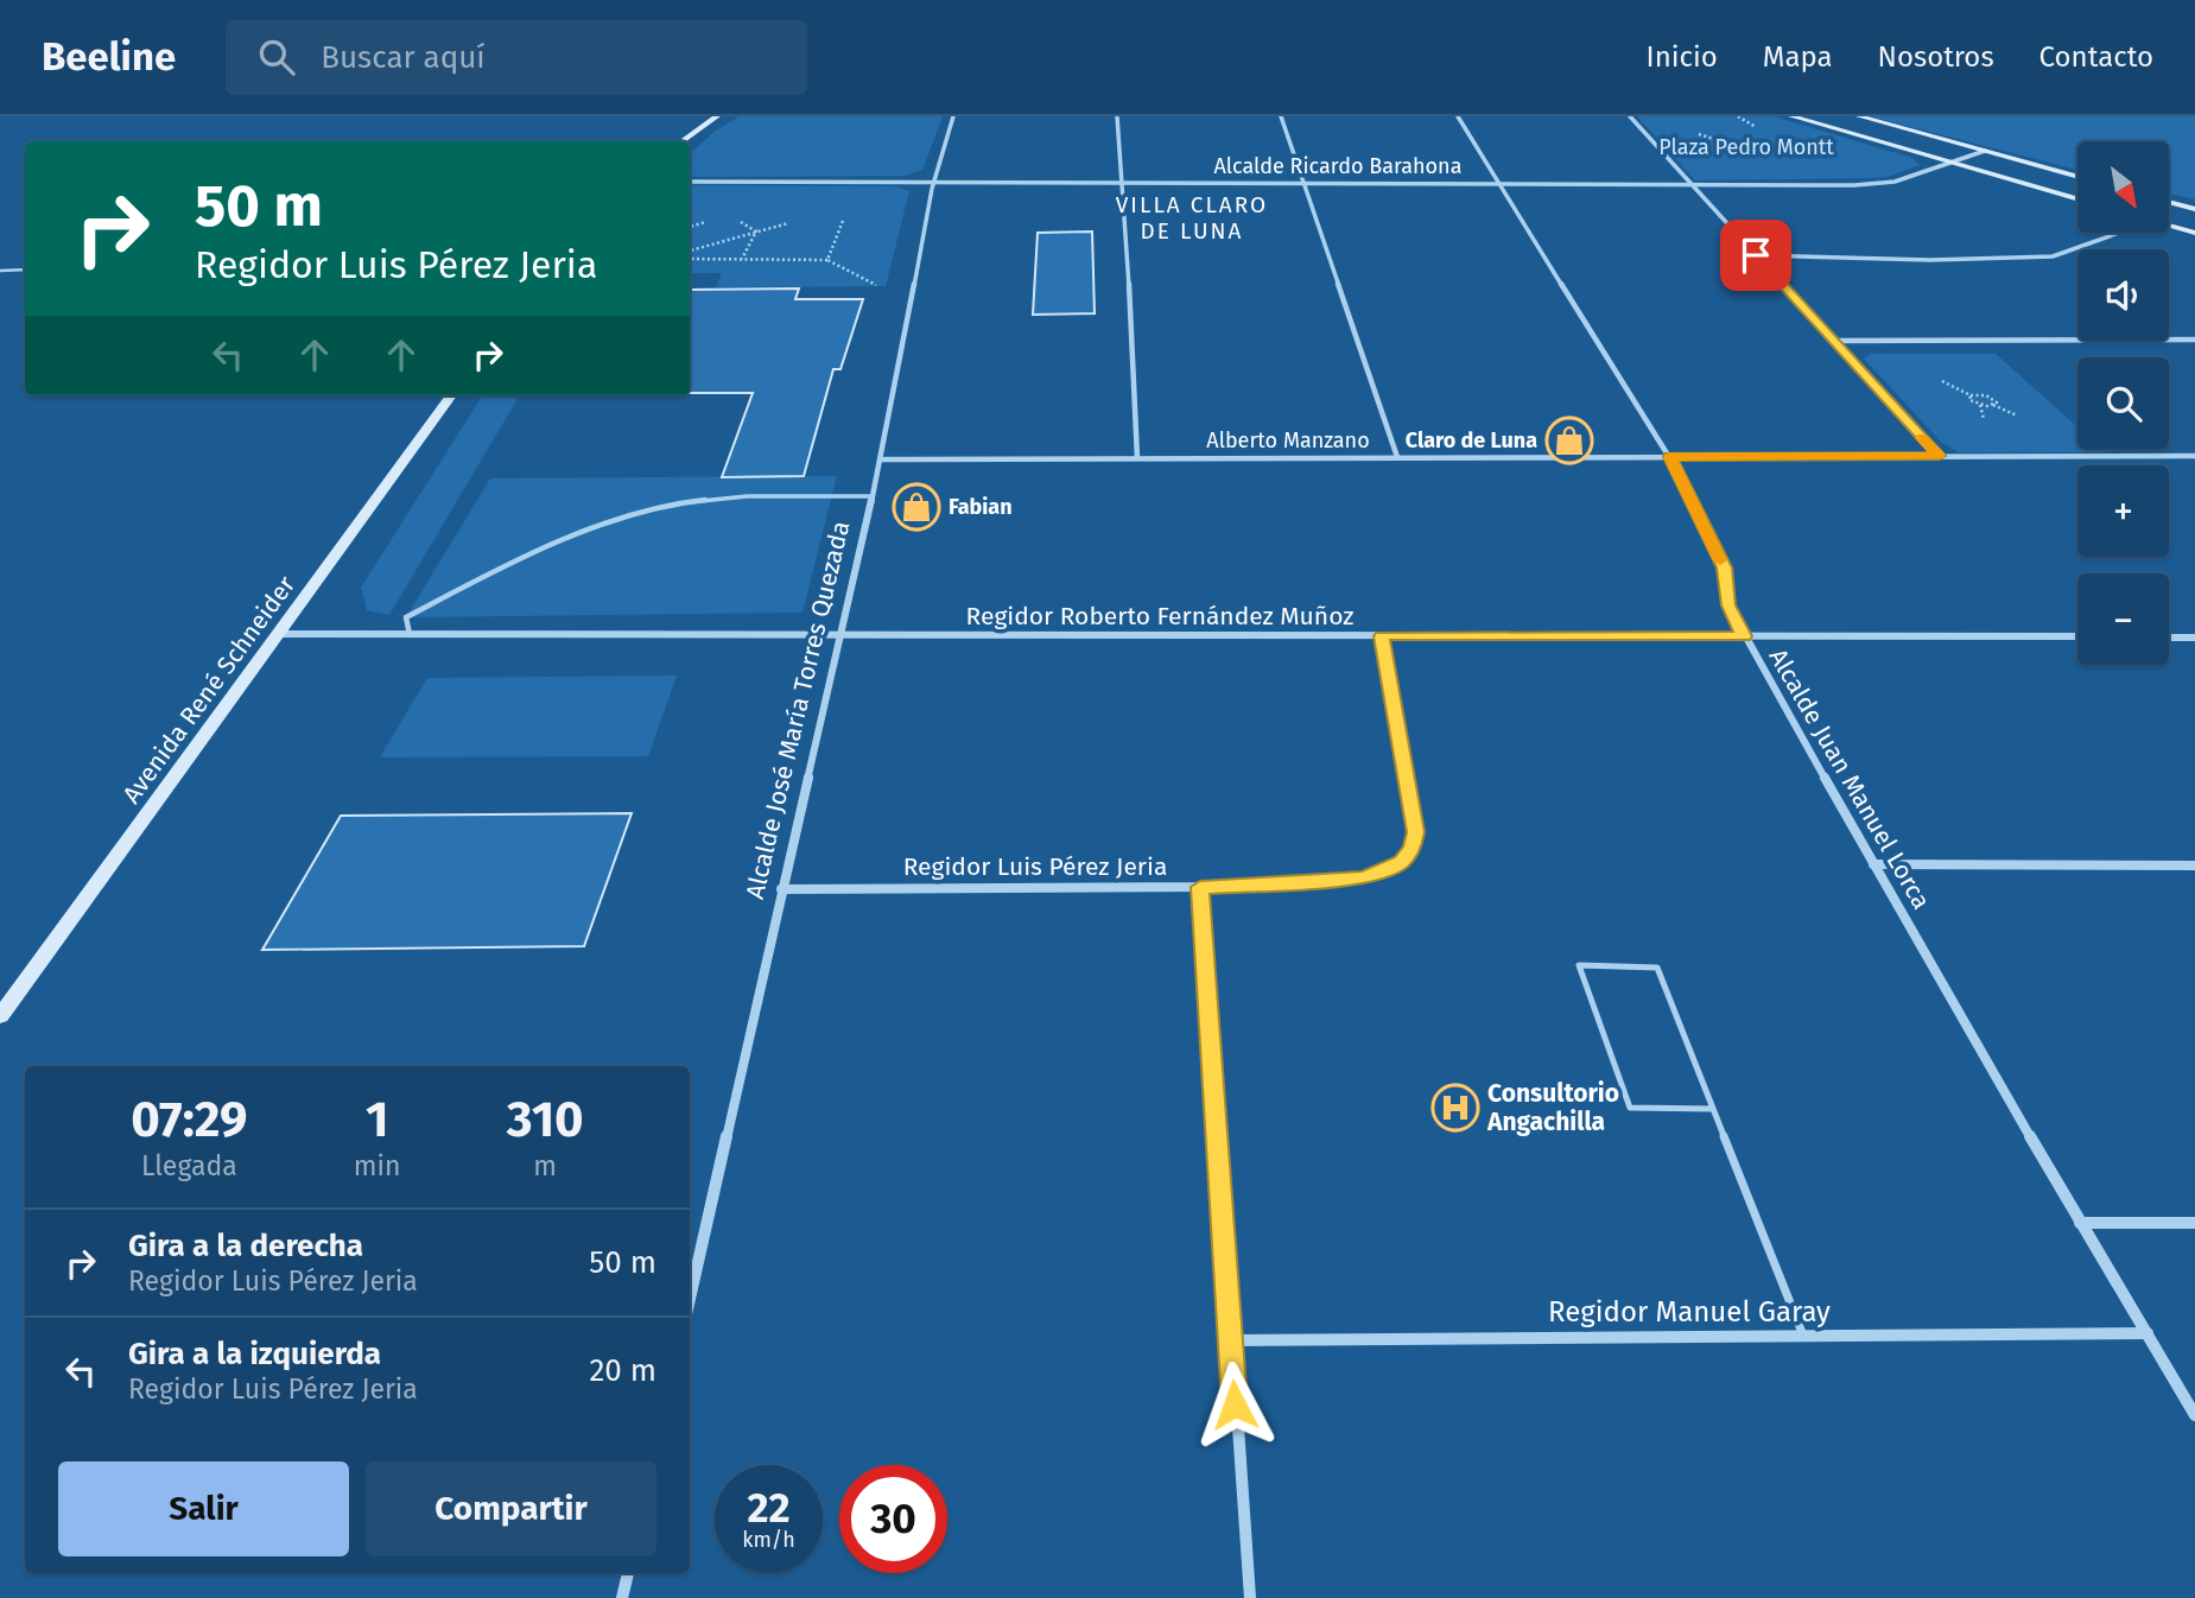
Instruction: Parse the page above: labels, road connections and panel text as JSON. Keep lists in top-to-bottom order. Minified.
{"streets":{"main road":["Avenida René Schneider"],"street":["Alcalde Ricardo Barahona","Alberto Manzano","Regidor Roberto Fernández Muñoz","Alcalde José María Torres Quezada","Alcalde Juan Manuel Lorca","Regidor Luis Pérez Jeria","Regidor Manuel Garay"]},"crossings":[["Alcalde Ricardo Barahona","Alcalde José María Torres Quezada"],["Alcalde Ricardo Barahona","Alcalde Juan Manuel Lorca"],["Alberto Manzano","Alcalde José María Torres Quezada"],["Alberto Manzano","Alcalde Juan Manuel Lorca"],["Regidor Roberto Fernández Muñoz","Avenida René Schneider"],["Regidor Roberto Fernández Muñoz","Alcalde José María Torres Quezada"],["Regidor Roberto Fernández Muñoz","Alcalde Juan Manuel Lorca"],["Regidor Roberto Fernández Muñoz","Regidor Luis Pérez Jeria"],["Alcalde José María Torres Quezada","Regidor Luis Pérez Jeria"],["Alcalde Juan Manuel Lorca","Regidor Manuel Garay"]],"districts":["VILLA CLARO DE LUNA"],"parks":["Plaza Pedro Montt"],"places":{"shop":["Claro de Luna","Fabian"],"hospital":["Consultorio Angachilla"]},"north":"bottom right","page":{"header":"Beeline","search":"Buscar aquí","nav":["Inicio","Mapa","Nosotros","Contacto"],"map_buttons":["+","−"],"turn":["50 m","Regidor Luis Pérez Jeria"],"eta":["07:29","Llegada","1","min","310","m"],"list":[{"name":"Gira a la derecha","note":"Regidor Luis Pérez Jeria","value":"50 m"},{"name":"Gira a la izquierda","note":"Regidor Luis Pérez Jeria","value":"20 m"}],"buttons":["Salir","Compartir"],"speed":"22 km/h","limit":"30"}}
